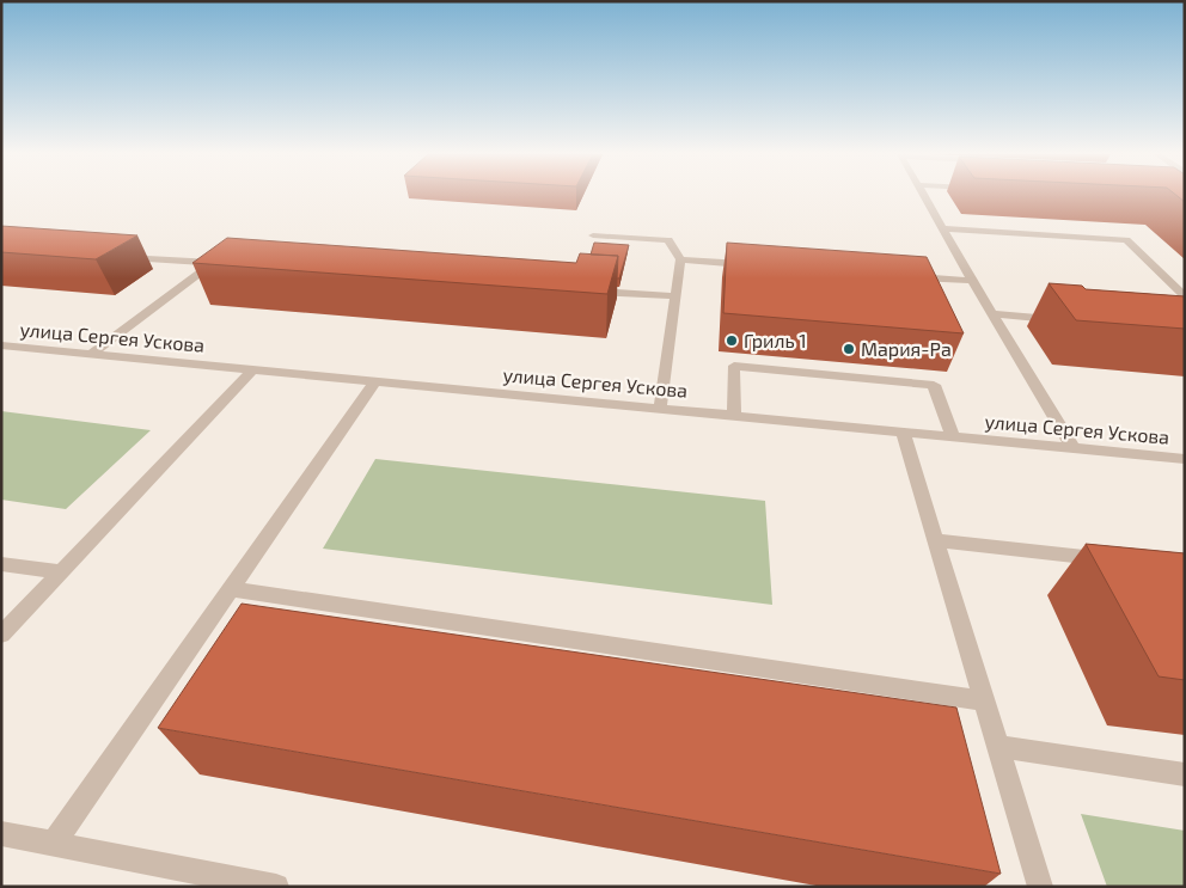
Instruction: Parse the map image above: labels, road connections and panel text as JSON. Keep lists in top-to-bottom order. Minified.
{"streets":{"street":["улица Сергея Ускова"]},"places":["Гриль 1","Мария-Ра"]}
